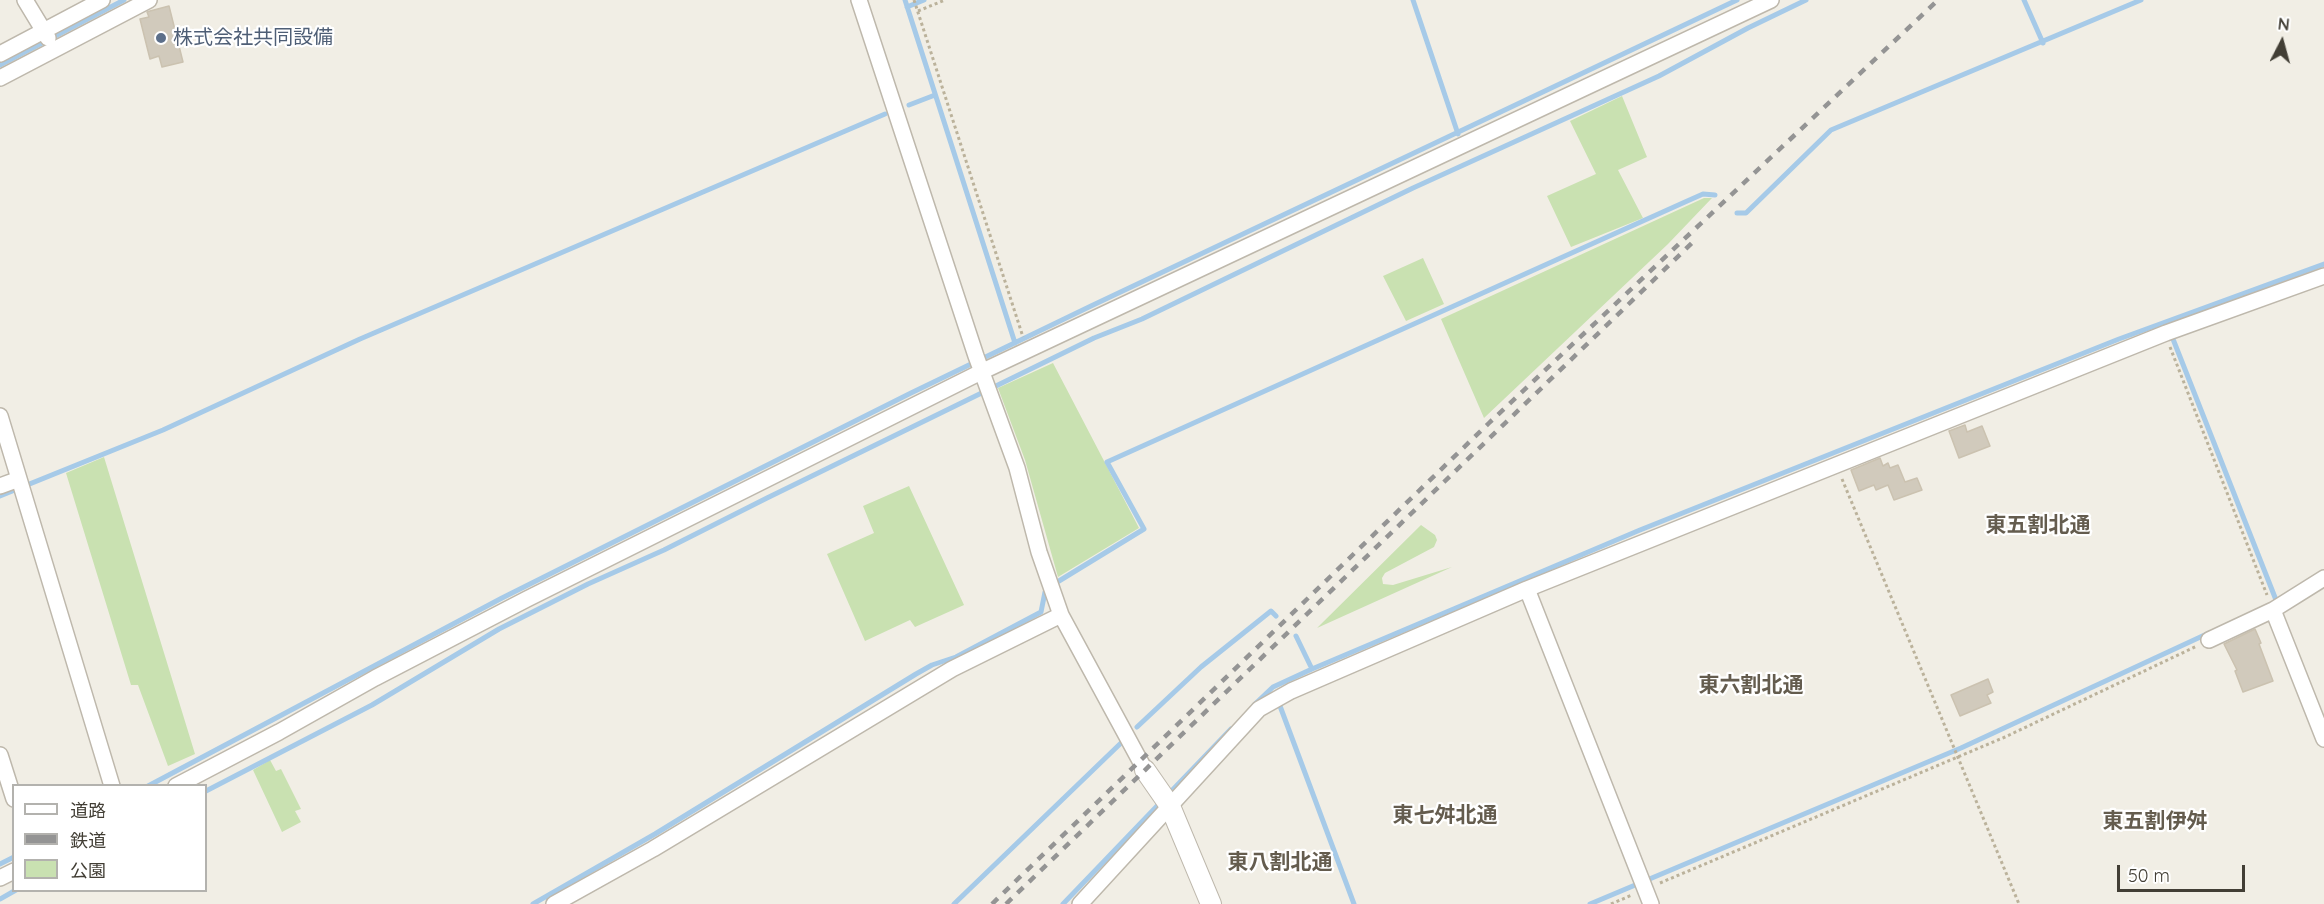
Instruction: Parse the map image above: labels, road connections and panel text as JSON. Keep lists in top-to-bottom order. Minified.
{"districts":["東五割北通","東六割北通","東七舛北通","東五割伊舛","東八割北通"],"places":["株式会社共同設備"],"legend":["道路","鉄道","公園"],"scale_bar":"50 m","north":"top"}
